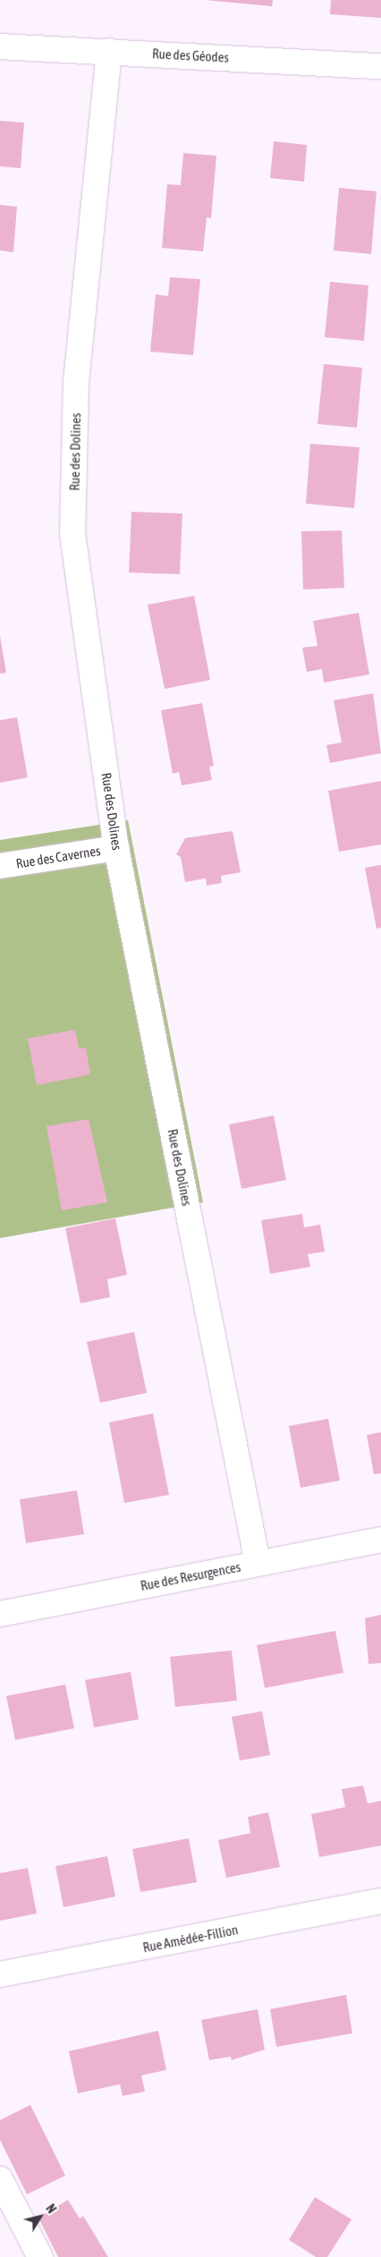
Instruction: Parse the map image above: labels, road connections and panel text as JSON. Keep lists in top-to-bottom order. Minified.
{"streets":{"street":["Rue des Géodes","Rue des Dolines","Rue des Cavernes","Rue des Resurgences","Rue Amédée-Fillion"]},"crossings":[["Rue des Géodes","Rue des Dolines"],["Rue des Dolines","Rue des Cavernes"],["Rue des Dolines","Rue des Resurgences"]],"north":"top right"}
